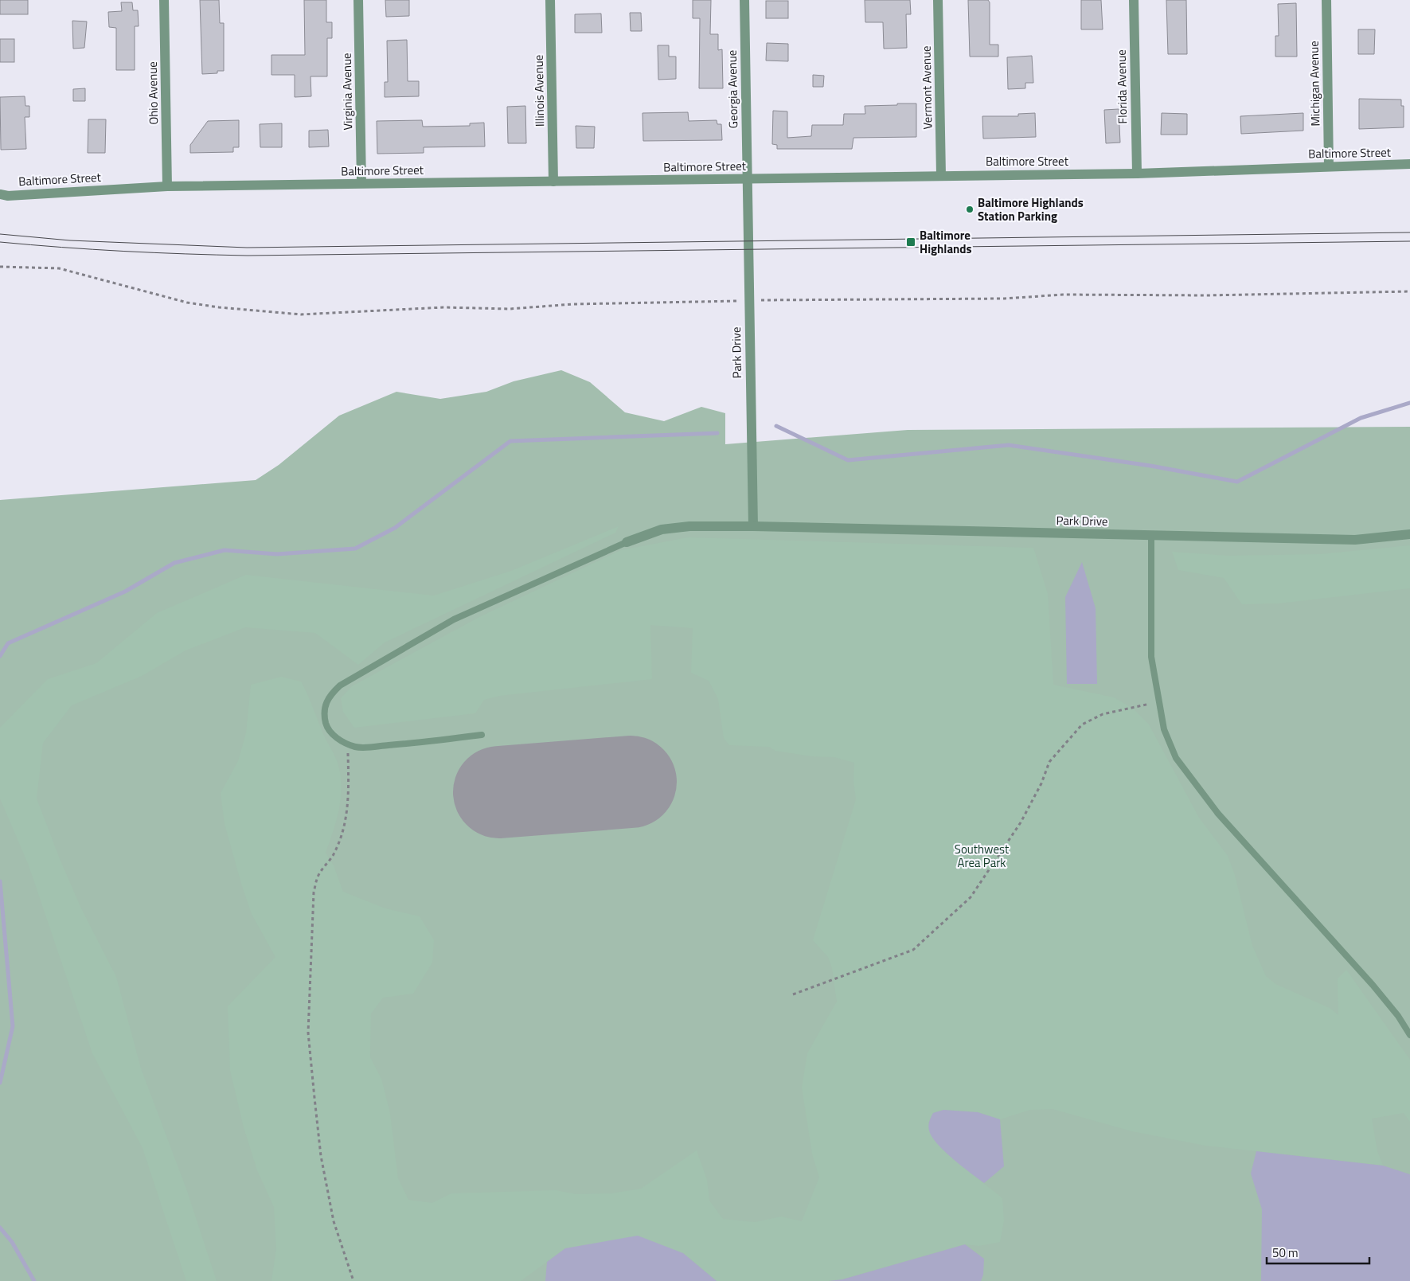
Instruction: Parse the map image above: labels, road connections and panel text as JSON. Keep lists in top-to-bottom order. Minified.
{"streets":{"street":["Michigan Avenue","Florida Avenue","Vermont Avenue","Georgia Avenue","Illinois Avenue","Virginia Avenue","Ohio Avenue","Baltimore Street","Park Drive"]},"crossings":[["Michigan Avenue","Baltimore Street"],["Florida Avenue","Baltimore Street"],["Vermont Avenue","Baltimore Street"],["Georgia Avenue","Baltimore Street"],["Georgia Avenue","Park Drive"],["Illinois Avenue","Baltimore Street"],["Virginia Avenue","Baltimore Street"],["Ohio Avenue","Baltimore Street"],["Baltimore Street","Park Drive"]],"parks":["Southwest Area Park"],"places":{"other":["Baltimore Highlands Station Parking"],"transit":["Baltimore Highlands"]},"scale_bar":"50 m"}
